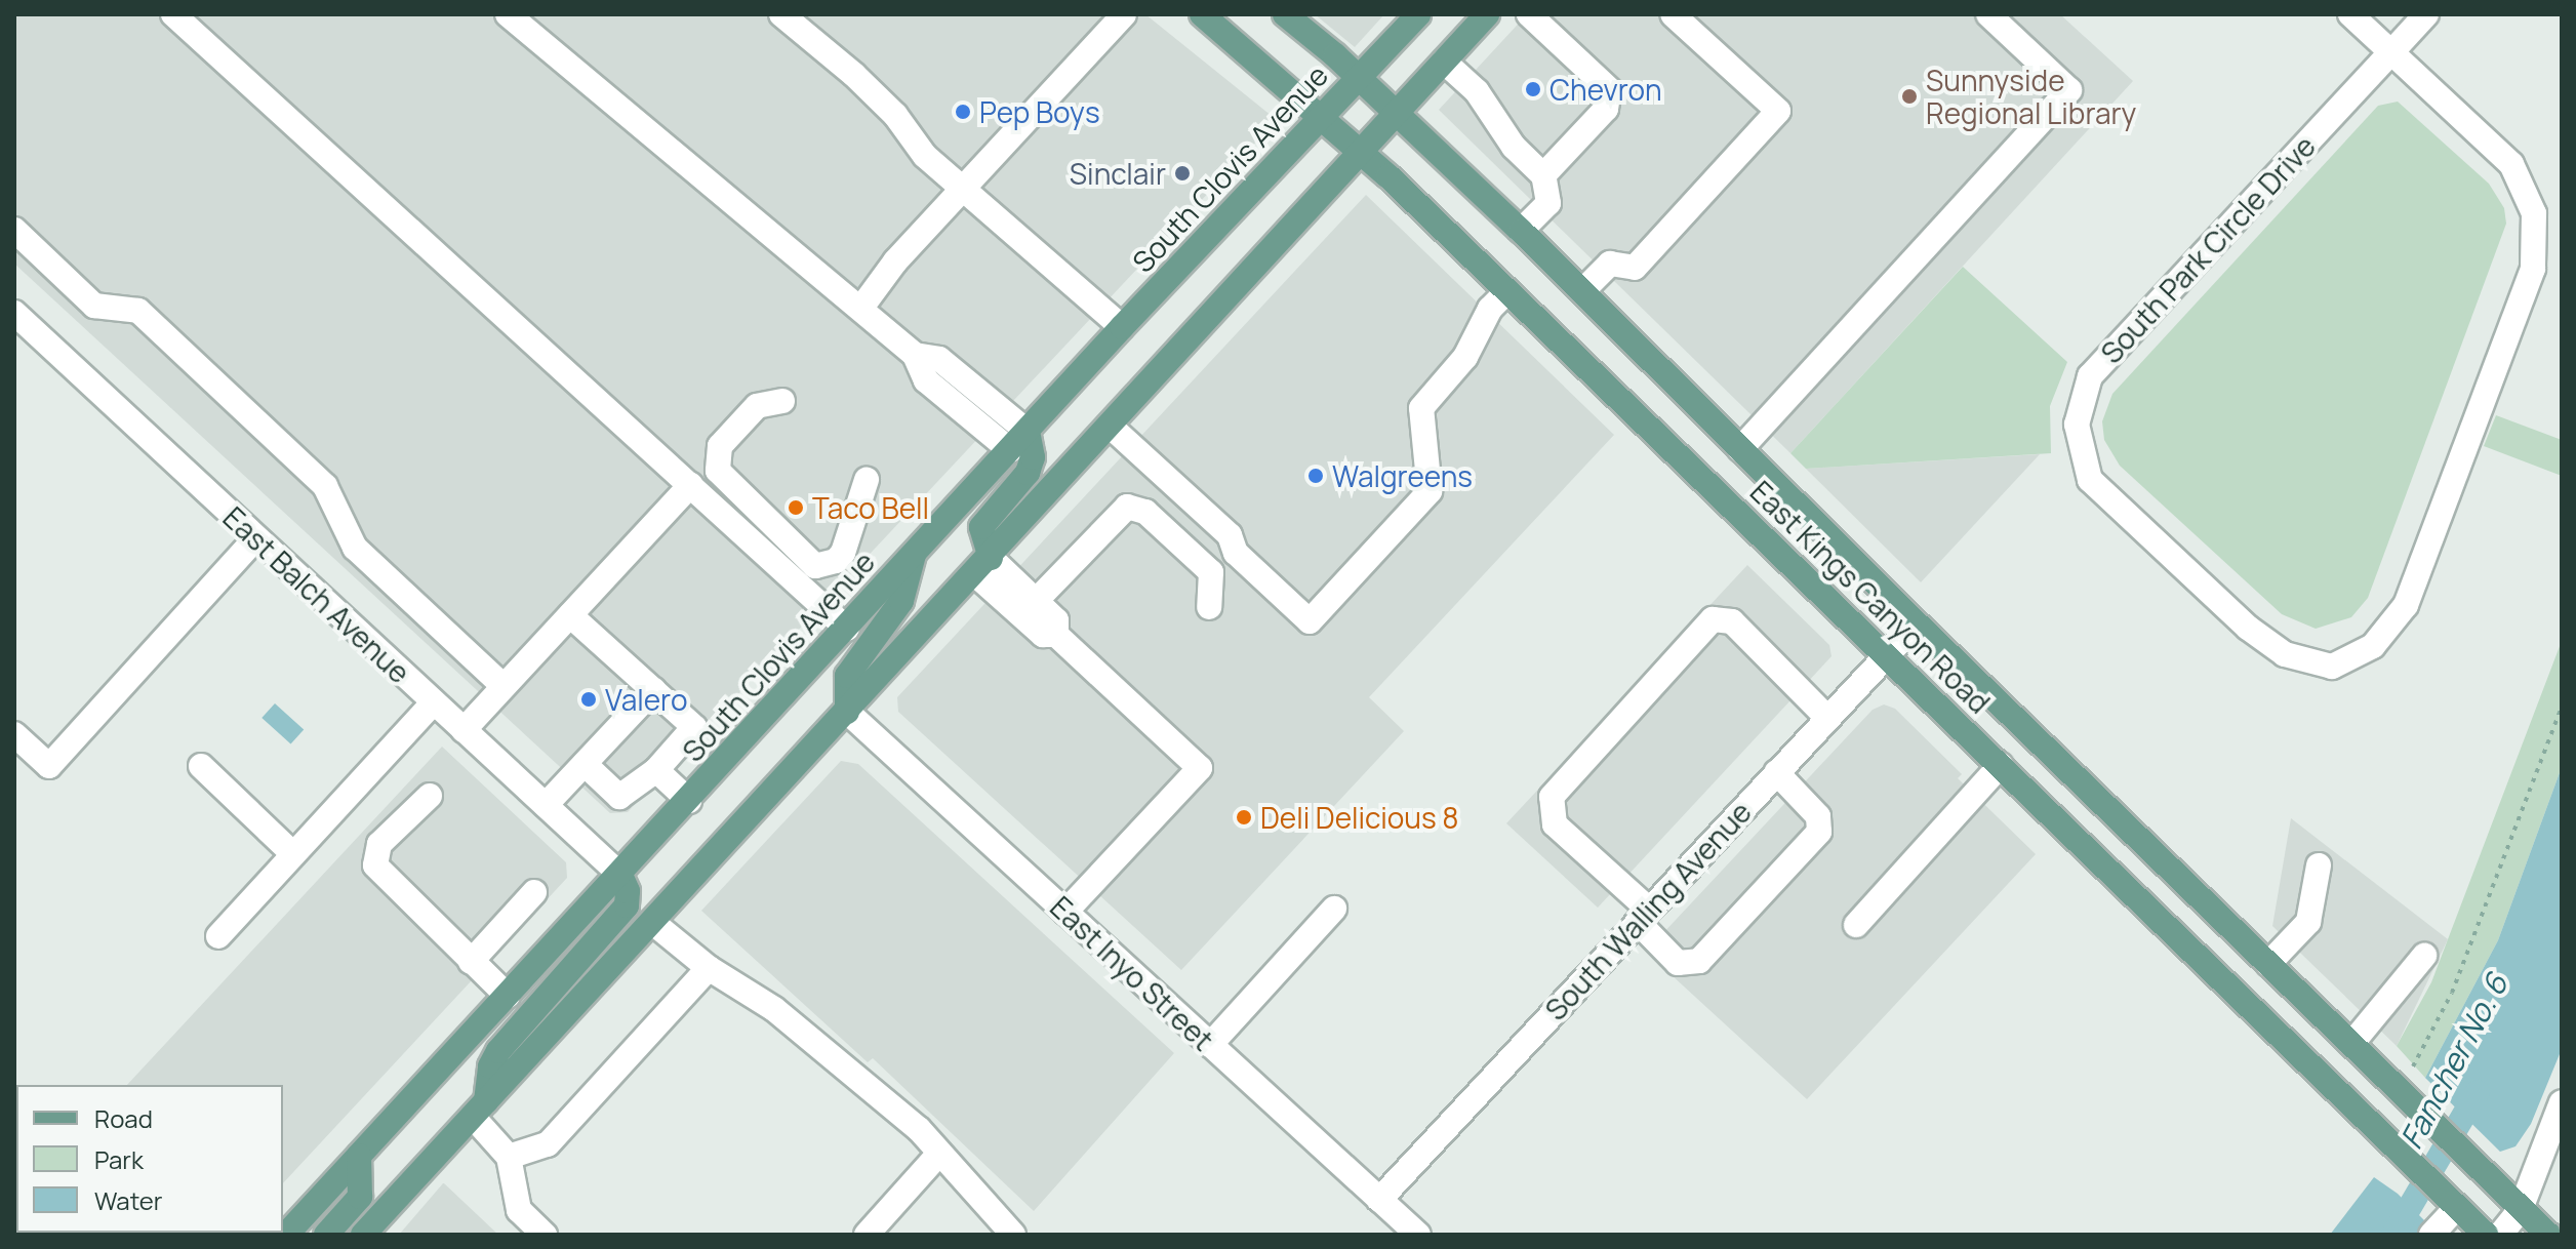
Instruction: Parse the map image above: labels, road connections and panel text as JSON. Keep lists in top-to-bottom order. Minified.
{"streets":{"main road":["South Clovis Avenue","East Kings Canyon Road"],"street":["South Park Circle Drive","East Balch Avenue","South Walling Avenue","East Inyo Street"]},"crossings":[["South Clovis Avenue","East Balch Avenue"],["South Clovis Avenue","East Kings Canyon Road"],["East Kings Canyon Road","South Walling Avenue"],["South Walling Avenue","East Inyo Street"]],"water":["Fancher No. 6"],"places":["Chevron","Sunnyside Regional Library","Pep Boys","Sinclair","Walgreens","Taco Bell","Valero","Deli Delicious 8"],"legend":["Road","Park","Water"]}
